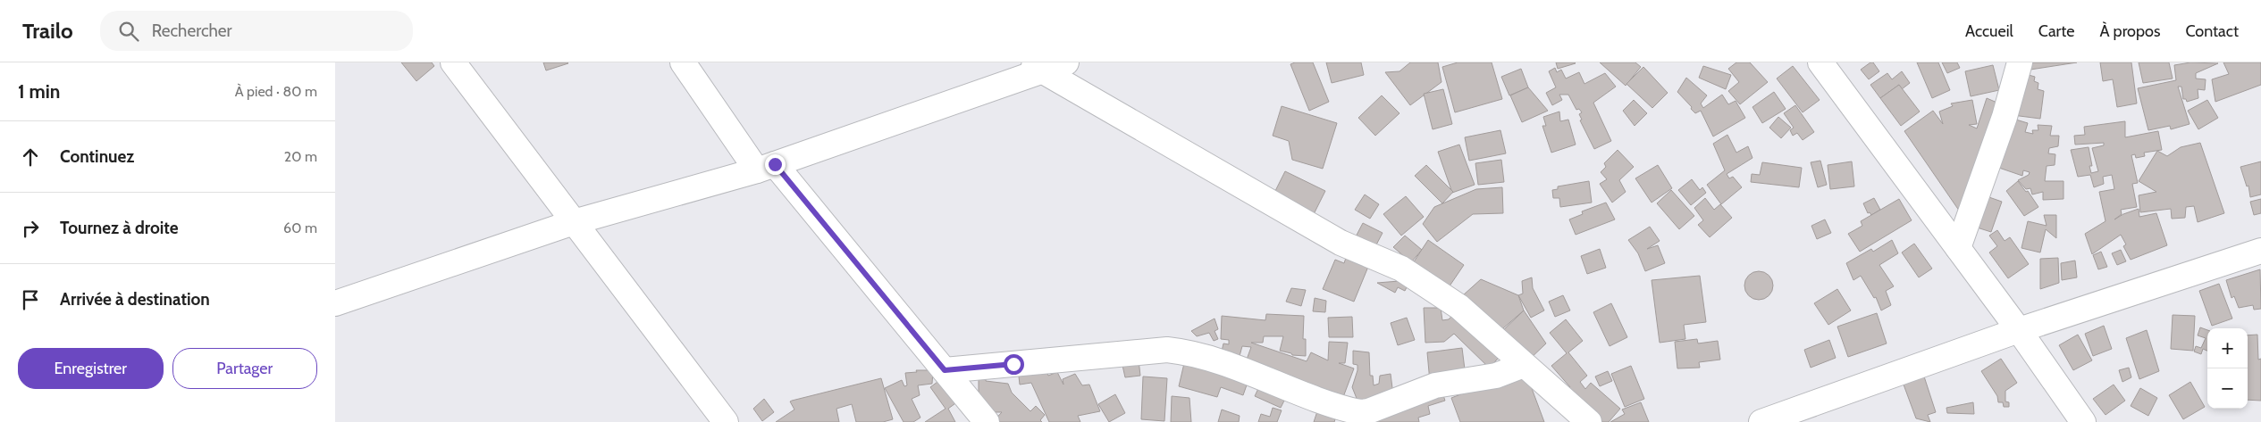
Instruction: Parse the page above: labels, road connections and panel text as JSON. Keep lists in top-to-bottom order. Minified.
{"page":{"header":"Trailo","search":"Rechercher","nav":["Accueil","Carte","À propos","Contact"],"heading":["1 min","À pied · 80 m"],"list":[["Continuez","20 m"],["Tournez à droite","60 m"],"Arrivée à destination"],"map_buttons":["+","−"],"buttons":["Enregistrer","Partager"]}}
